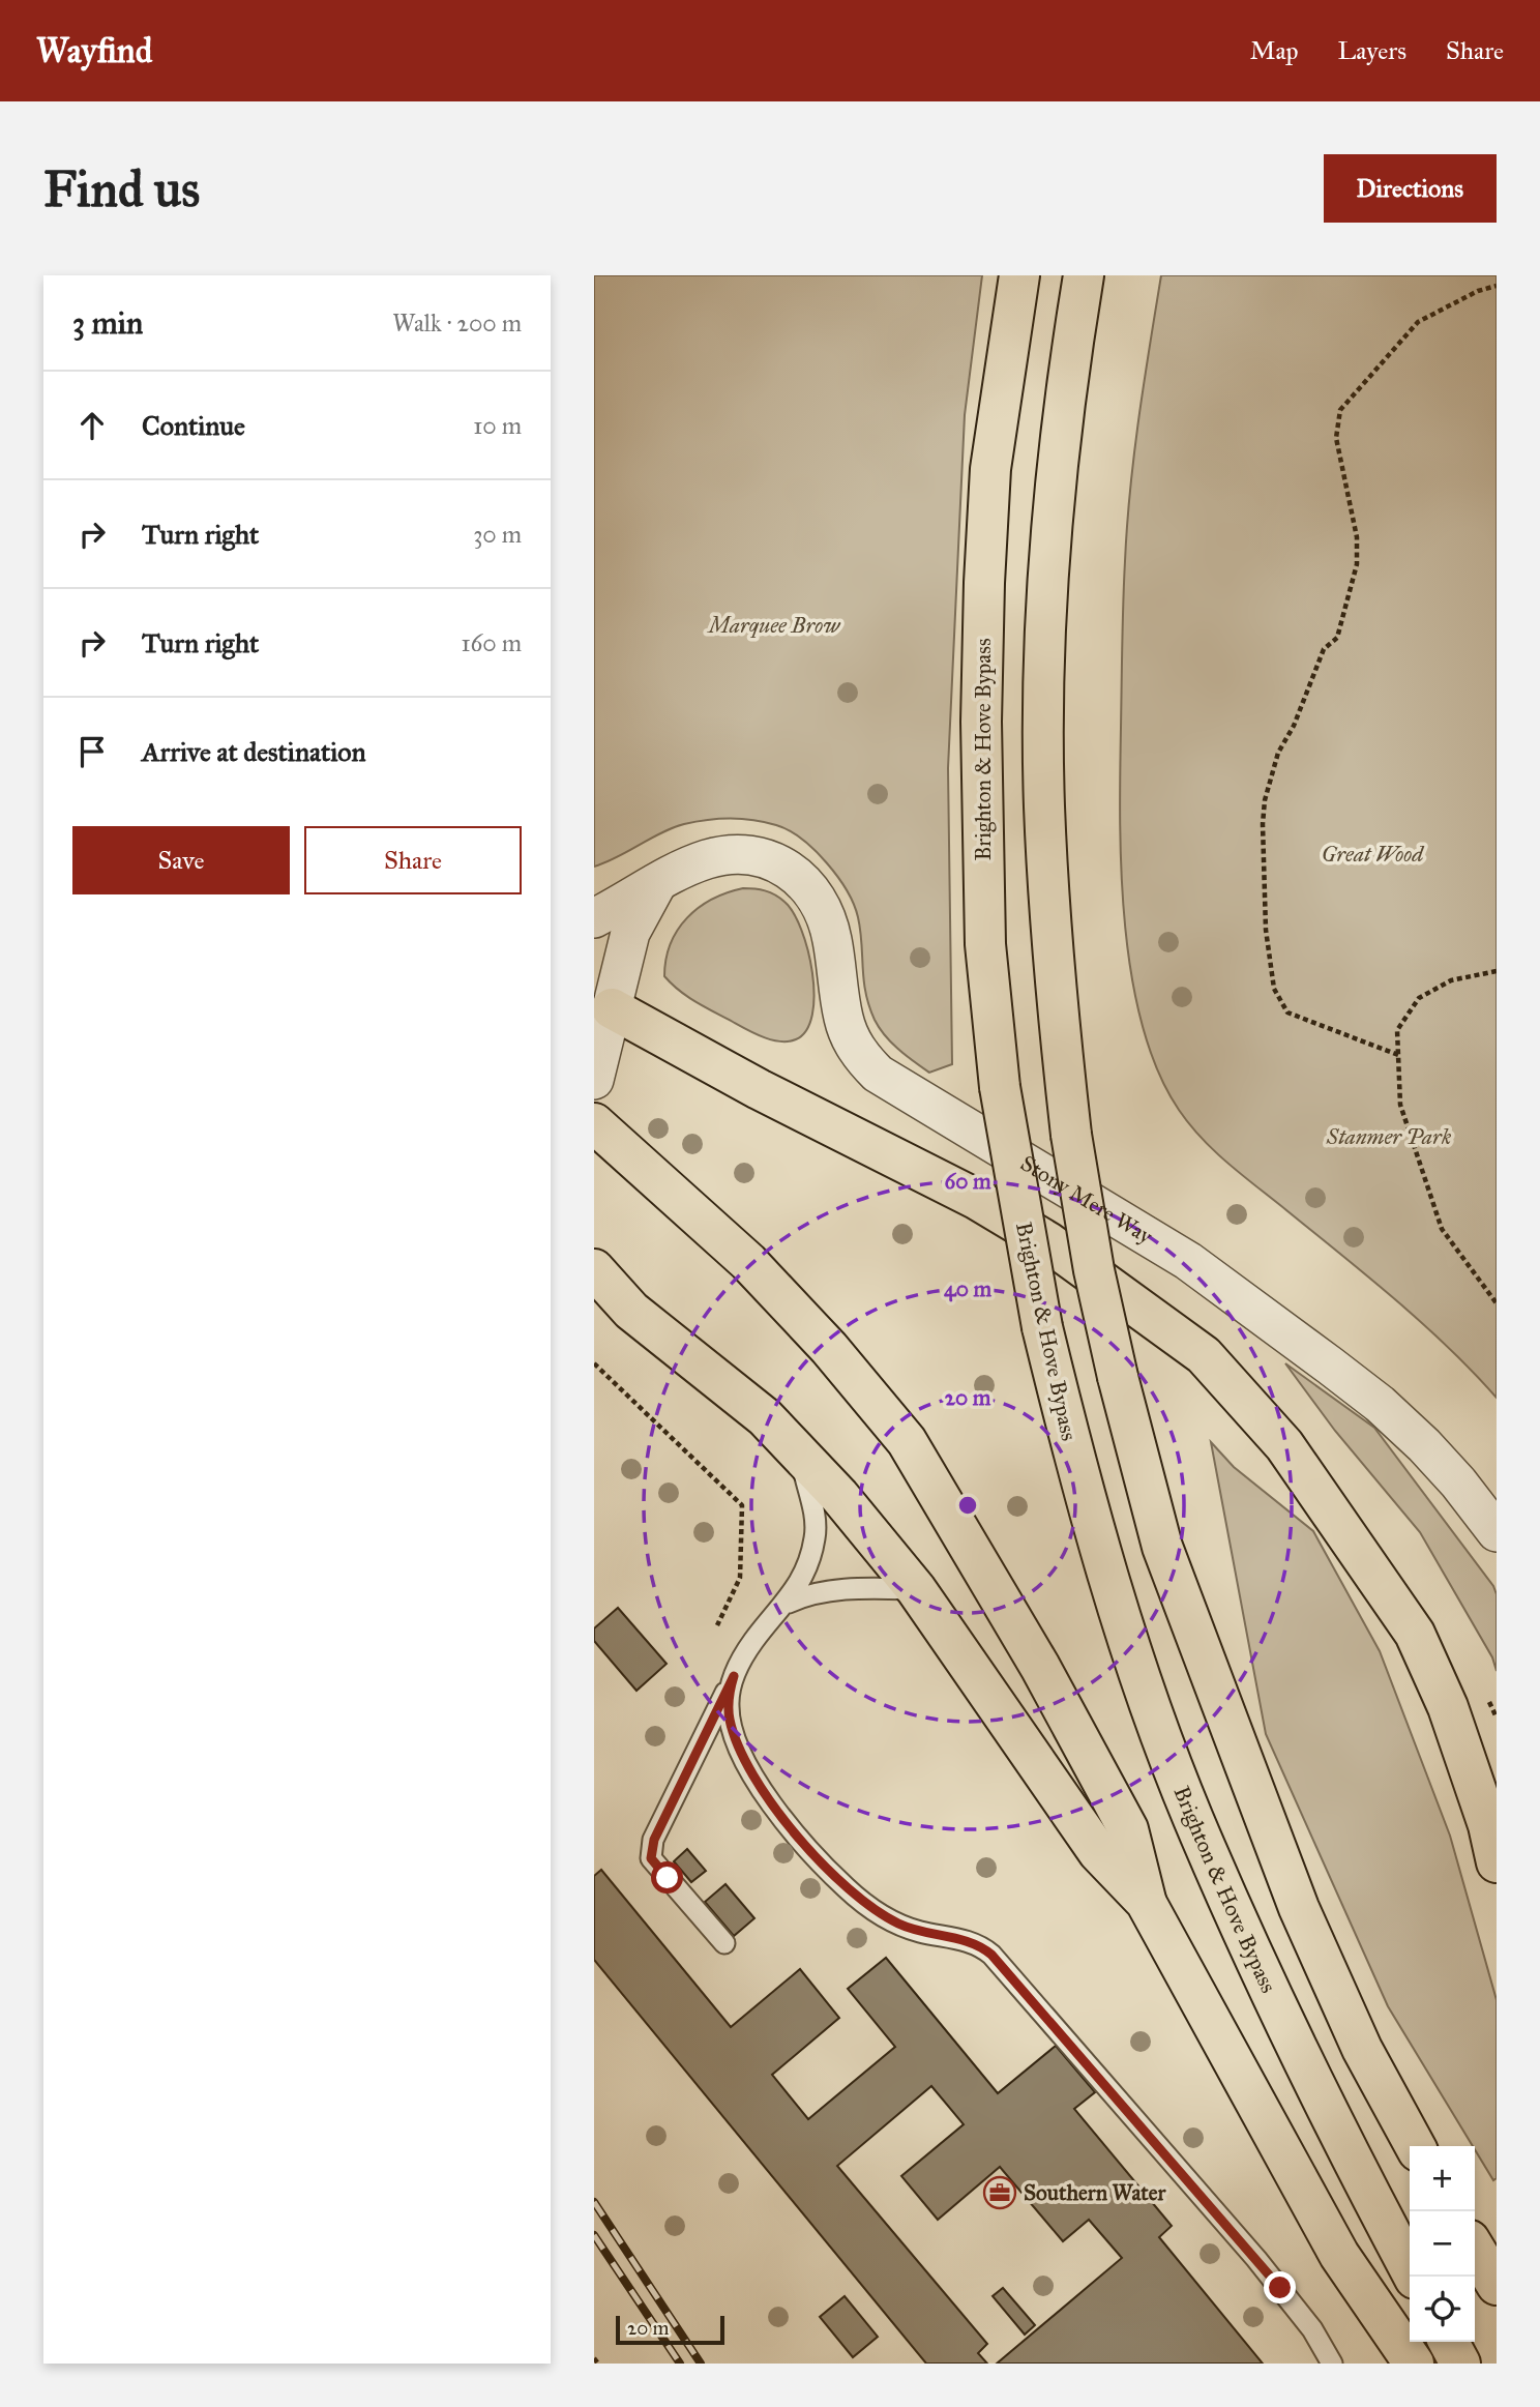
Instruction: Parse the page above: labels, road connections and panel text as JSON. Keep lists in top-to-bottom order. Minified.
{"streets":{"highway":["Brighton & Hove Bypass"],"street":["Stony Mere Way"]},"parks":["Marquee Brow","Great Wood","Stanmer Park"],"places":{"office":["Southern Water"]},"scale_bar":"20 m","page":{"header":"Wayfind","nav":["Map","Layers","Share"],"buttons":["Directions",["Save","Share"]],"title":"Find us","heading":["3 min","Walk · 200 m"],"list":[["Continue","10 m"],["Turn right","30 m"],["Turn right","160 m"],"Arrive at destination"],"map_buttons":["+","−"],"scale":"20 m"},"rings":["60 m","40 m","20 m"]}
